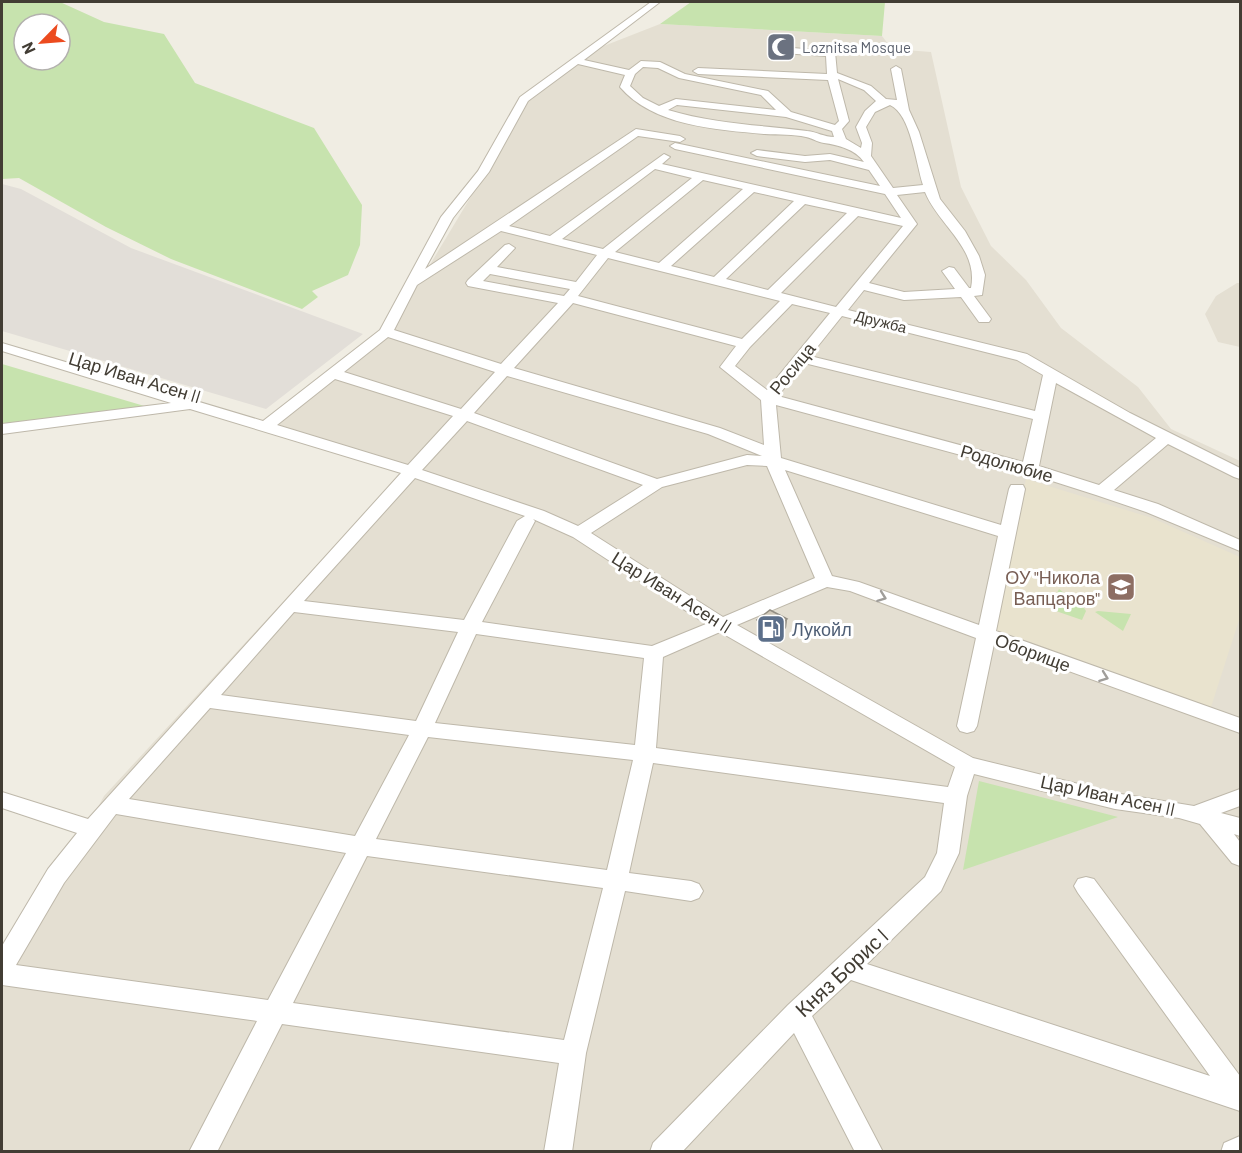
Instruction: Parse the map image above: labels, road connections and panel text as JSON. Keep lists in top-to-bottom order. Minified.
{"streets":{"street":["Дружба","Росица","Цар Иван Асен II","Родолюбие","Оборище","Княз Борис I"]},"crossings":[["Дружба","Росица"],["Росица","Родолюбие"],["Росица","Оборище"],["Цар Иван Асен II","Княз Борис I"]],"places":{"mosque":["Loznitsa Mosque"],"school or university":["ОУ \"Никола Вапцаров\""],"fuel station":["Лукойл"]},"north":"bottom left"}
